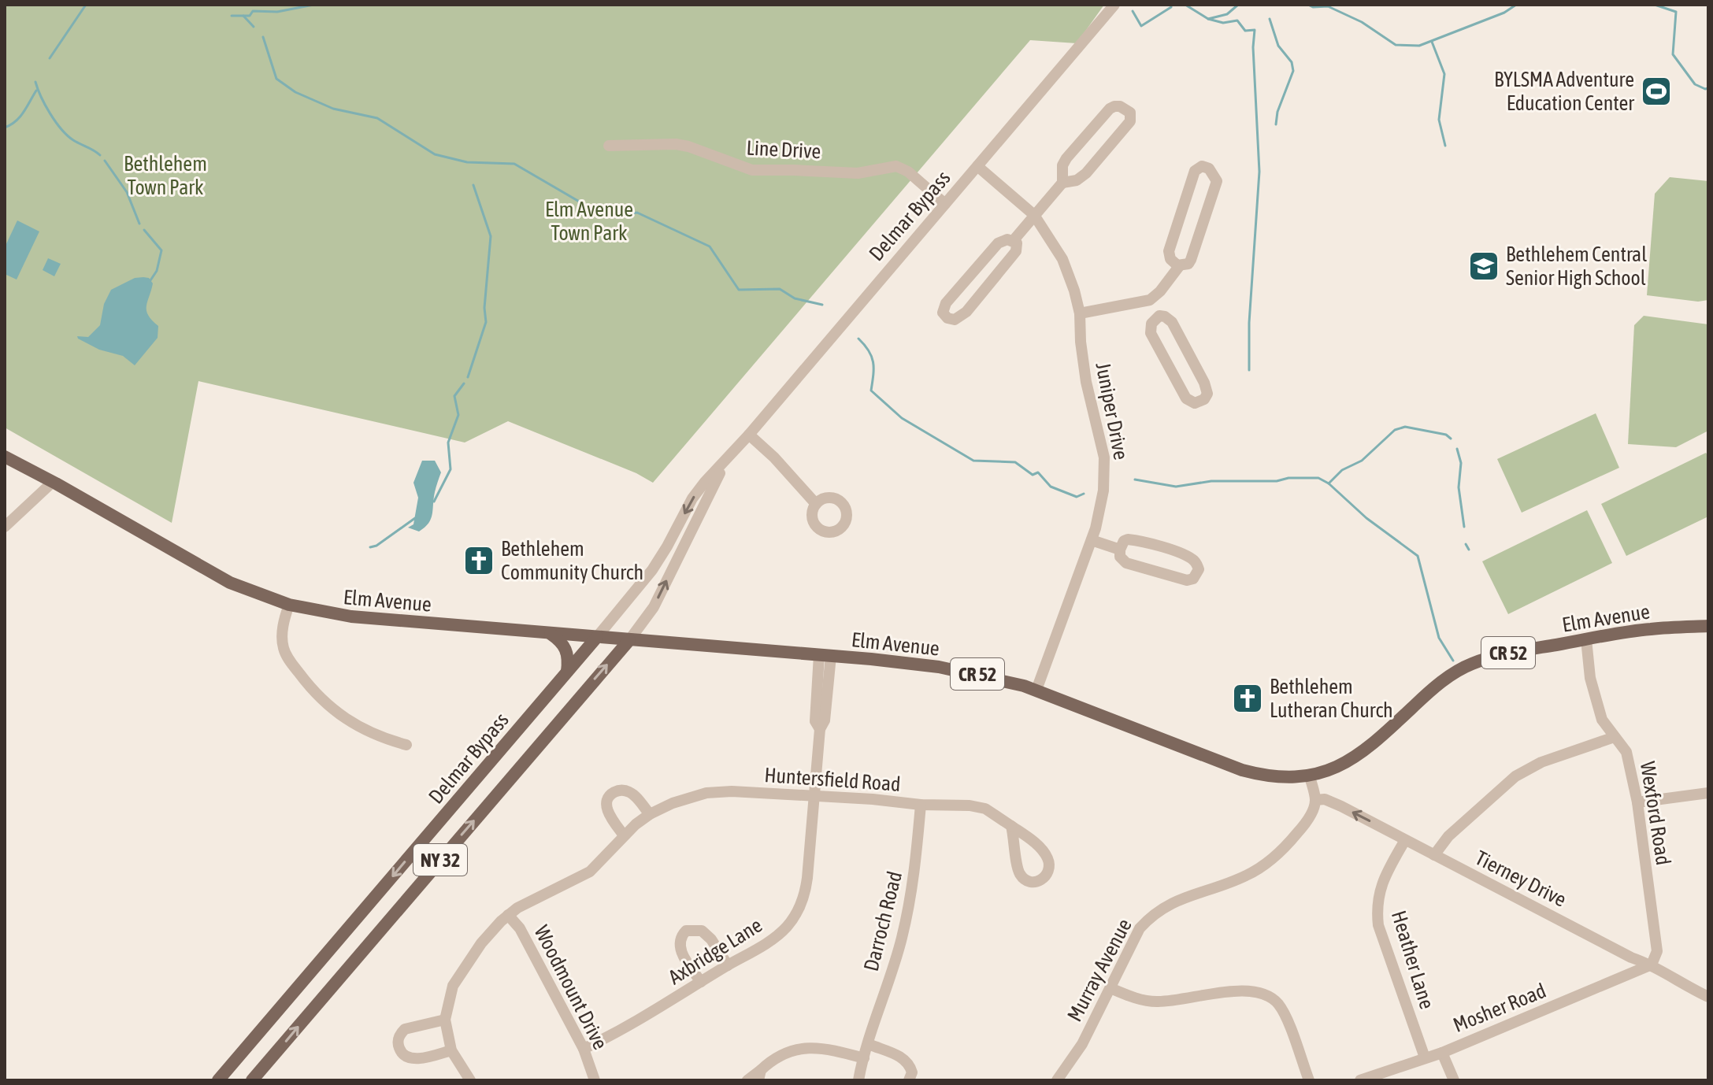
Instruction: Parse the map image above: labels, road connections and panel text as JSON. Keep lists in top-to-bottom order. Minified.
{"streets":{"main road":["Delmar Bypass","Elm Avenue","CR 52","NY 32"],"street":["Line Drive","Juniper Drive","Huntersfield Road","Wexford Road","Tierney Drive","Darroch Road","Axbridge Lane","Heather Lane","Murray Avenue","Woodmount Drive","Mosher Road"]},"crossings":[["Line Drive","Delmar Bypass"],["Delmar Bypass","Juniper Drive"],["Delmar Bypass","Elm Avenue"],["Juniper Drive","Elm Avenue"],["Elm Avenue","Wexford Road"],["Elm Avenue","Axbridge Lane"],["Huntersfield Road","Darroch Road"],["Huntersfield Road","Axbridge Lane"],["Huntersfield Road","Woodmount Drive"],["Wexford Road","Tierney Drive"],["Wexford Road","Mosher Road"],["Tierney Drive","Heather Lane"],["Tierney Drive","Murray Avenue"],["Tierney Drive","Mosher Road"],["Axbridge Lane","Woodmount Drive"],["Heather Lane","Mosher Road"]],"parks":["Bethlehem Town Park","Elm Avenue Town Park"],"places":{"sports":["BYLSMA Adventure Education Center"],"school or university":["Bethlehem Central Senior High School"],"church":["Bethlehem Community Church","Bethlehem Lutheran Church"]}}
